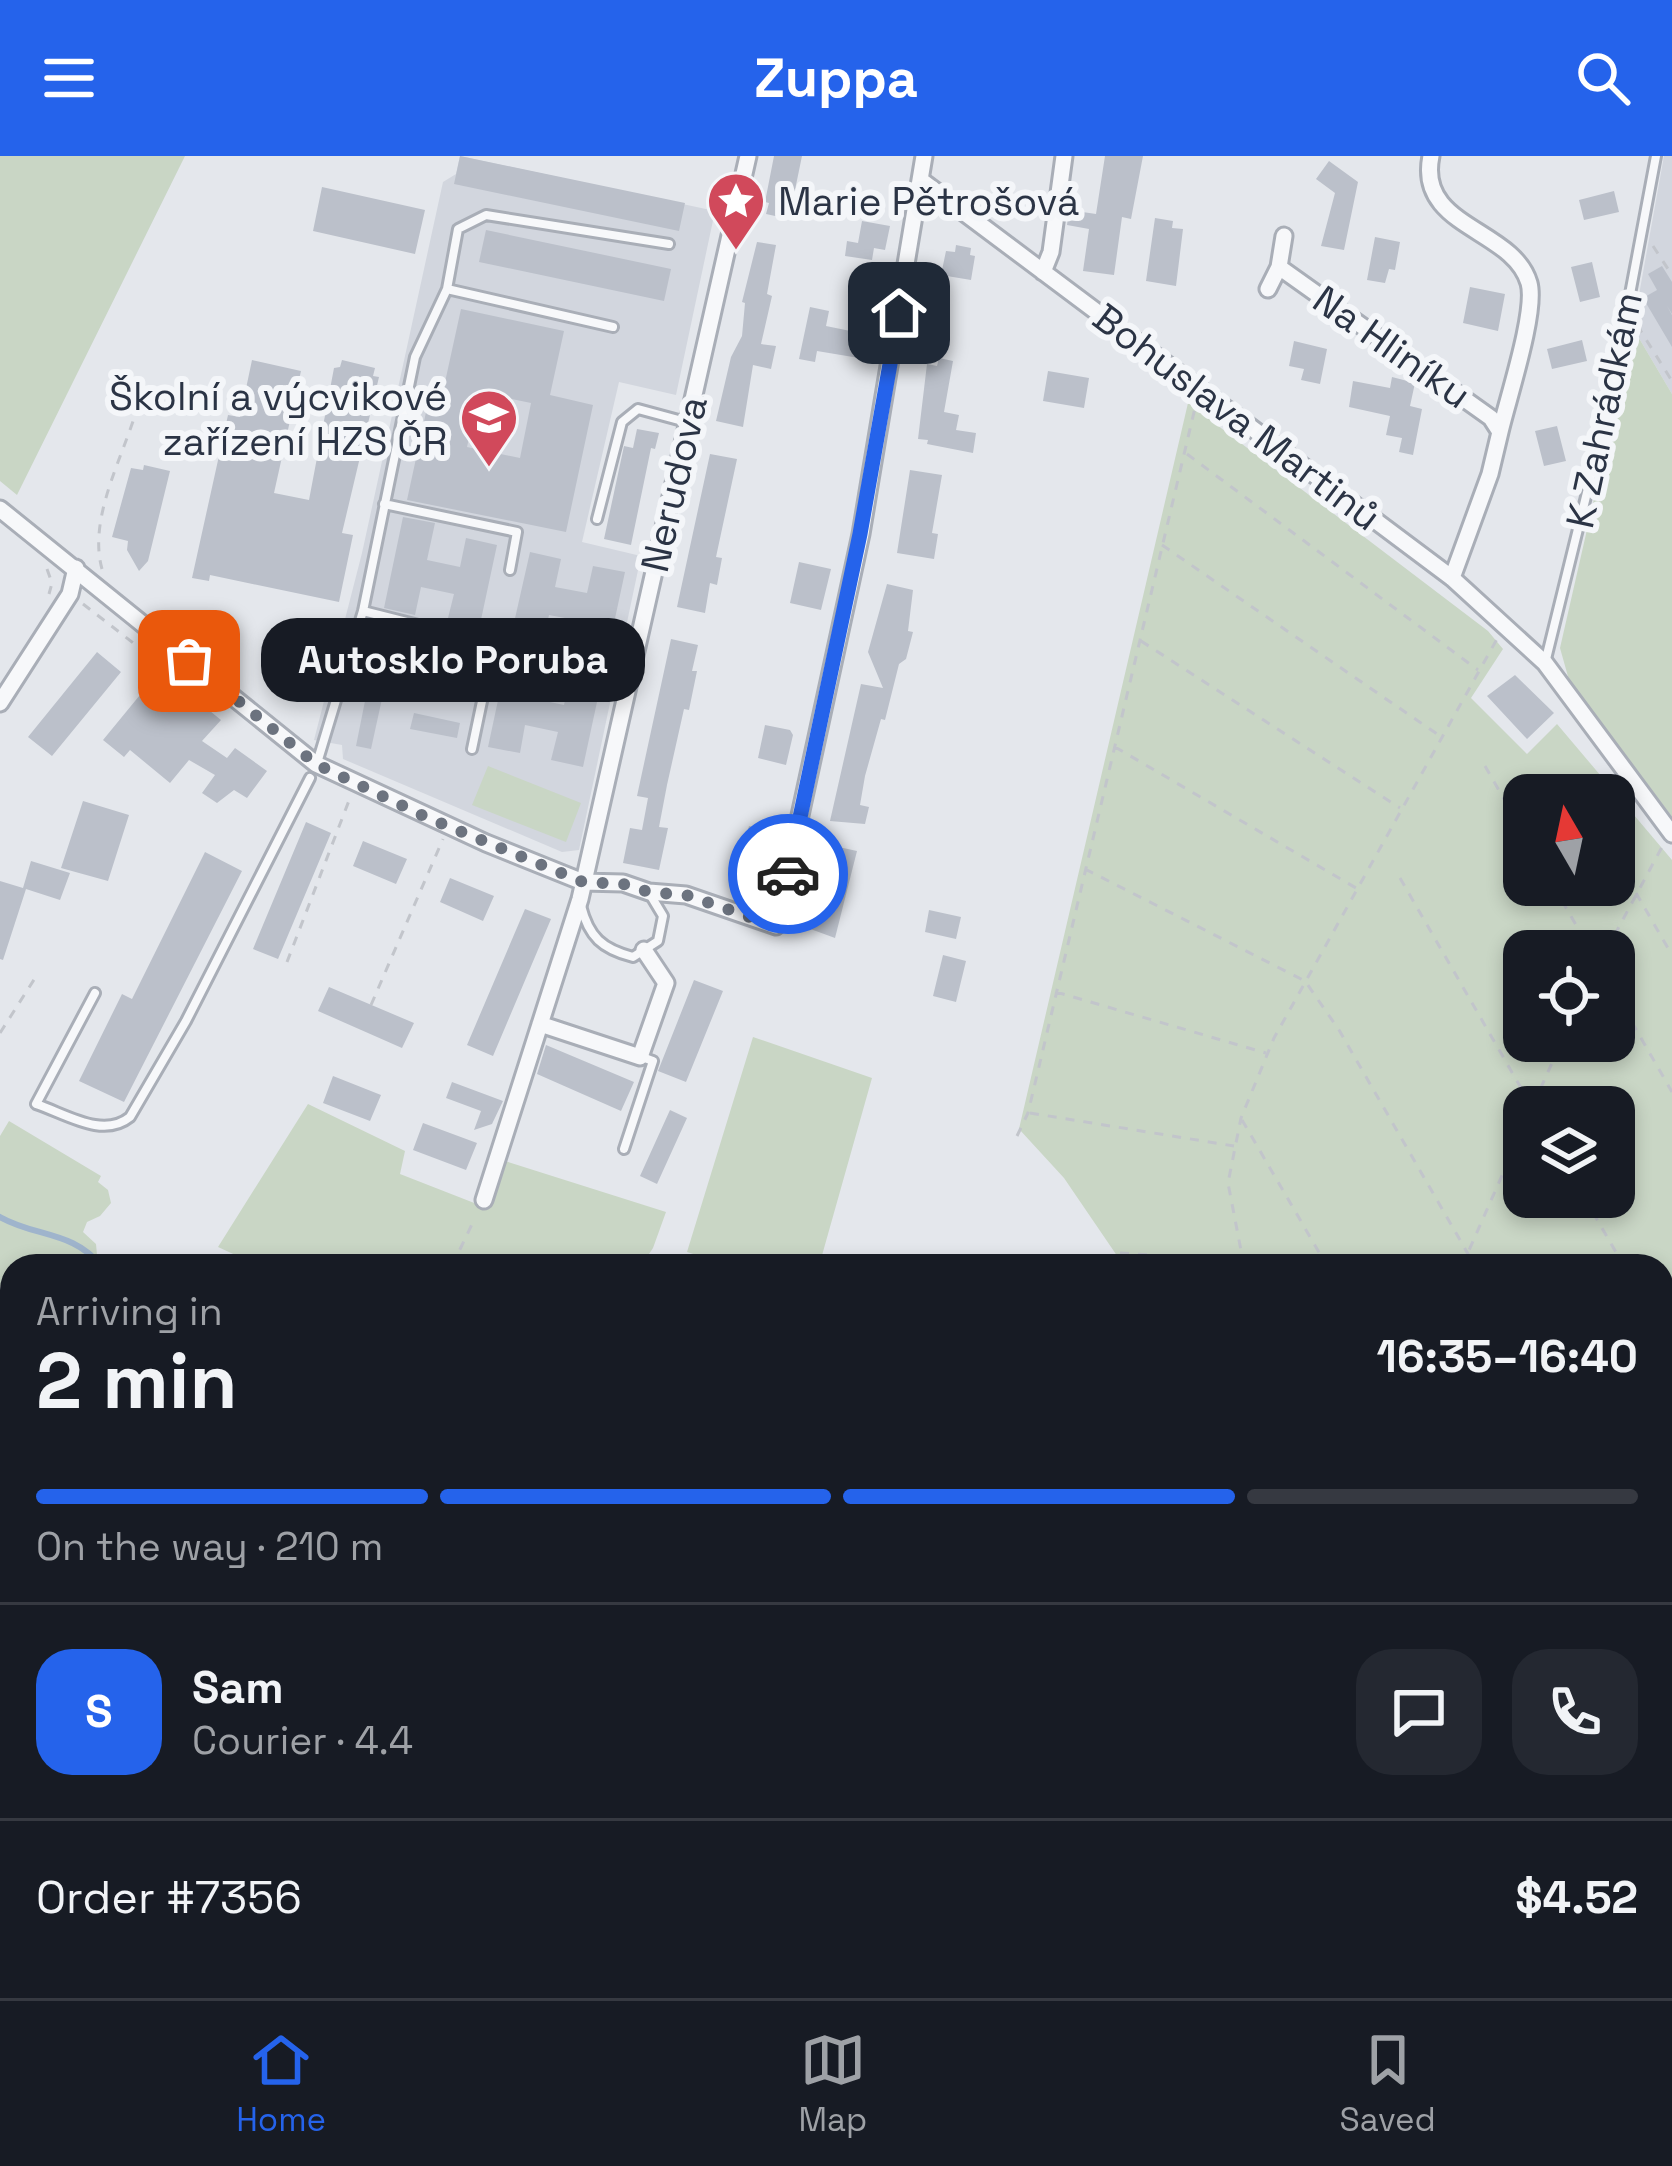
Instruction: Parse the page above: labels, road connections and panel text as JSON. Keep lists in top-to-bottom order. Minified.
{"streets":{"street":["Na Hliníku","Bohuslava Martinů","Nerudova"],"lane":["K Zahrádkám"]},"crossings":[["Na Hliníku","Bohuslava Martinů"],["K Zahrádkám","Bohuslava Martinů"]],"places":{"place":["Marie Pětrošová"],"school or university":["Školní a výcvikové zařízení HZS ČR"],"other":["Autosklo Poruba"]},"north":"top","page":{"header":"Zuppa","bubble":"Autosklo Poruba","heading":["2 min","Arriving in","16:35–16:40"],"panel":["Sam","Courier · 4.4","Order #7356","$4.52"],"bar":"On the way · 210 m","round":"S","tabs":["Home","Map","Saved"]}}
